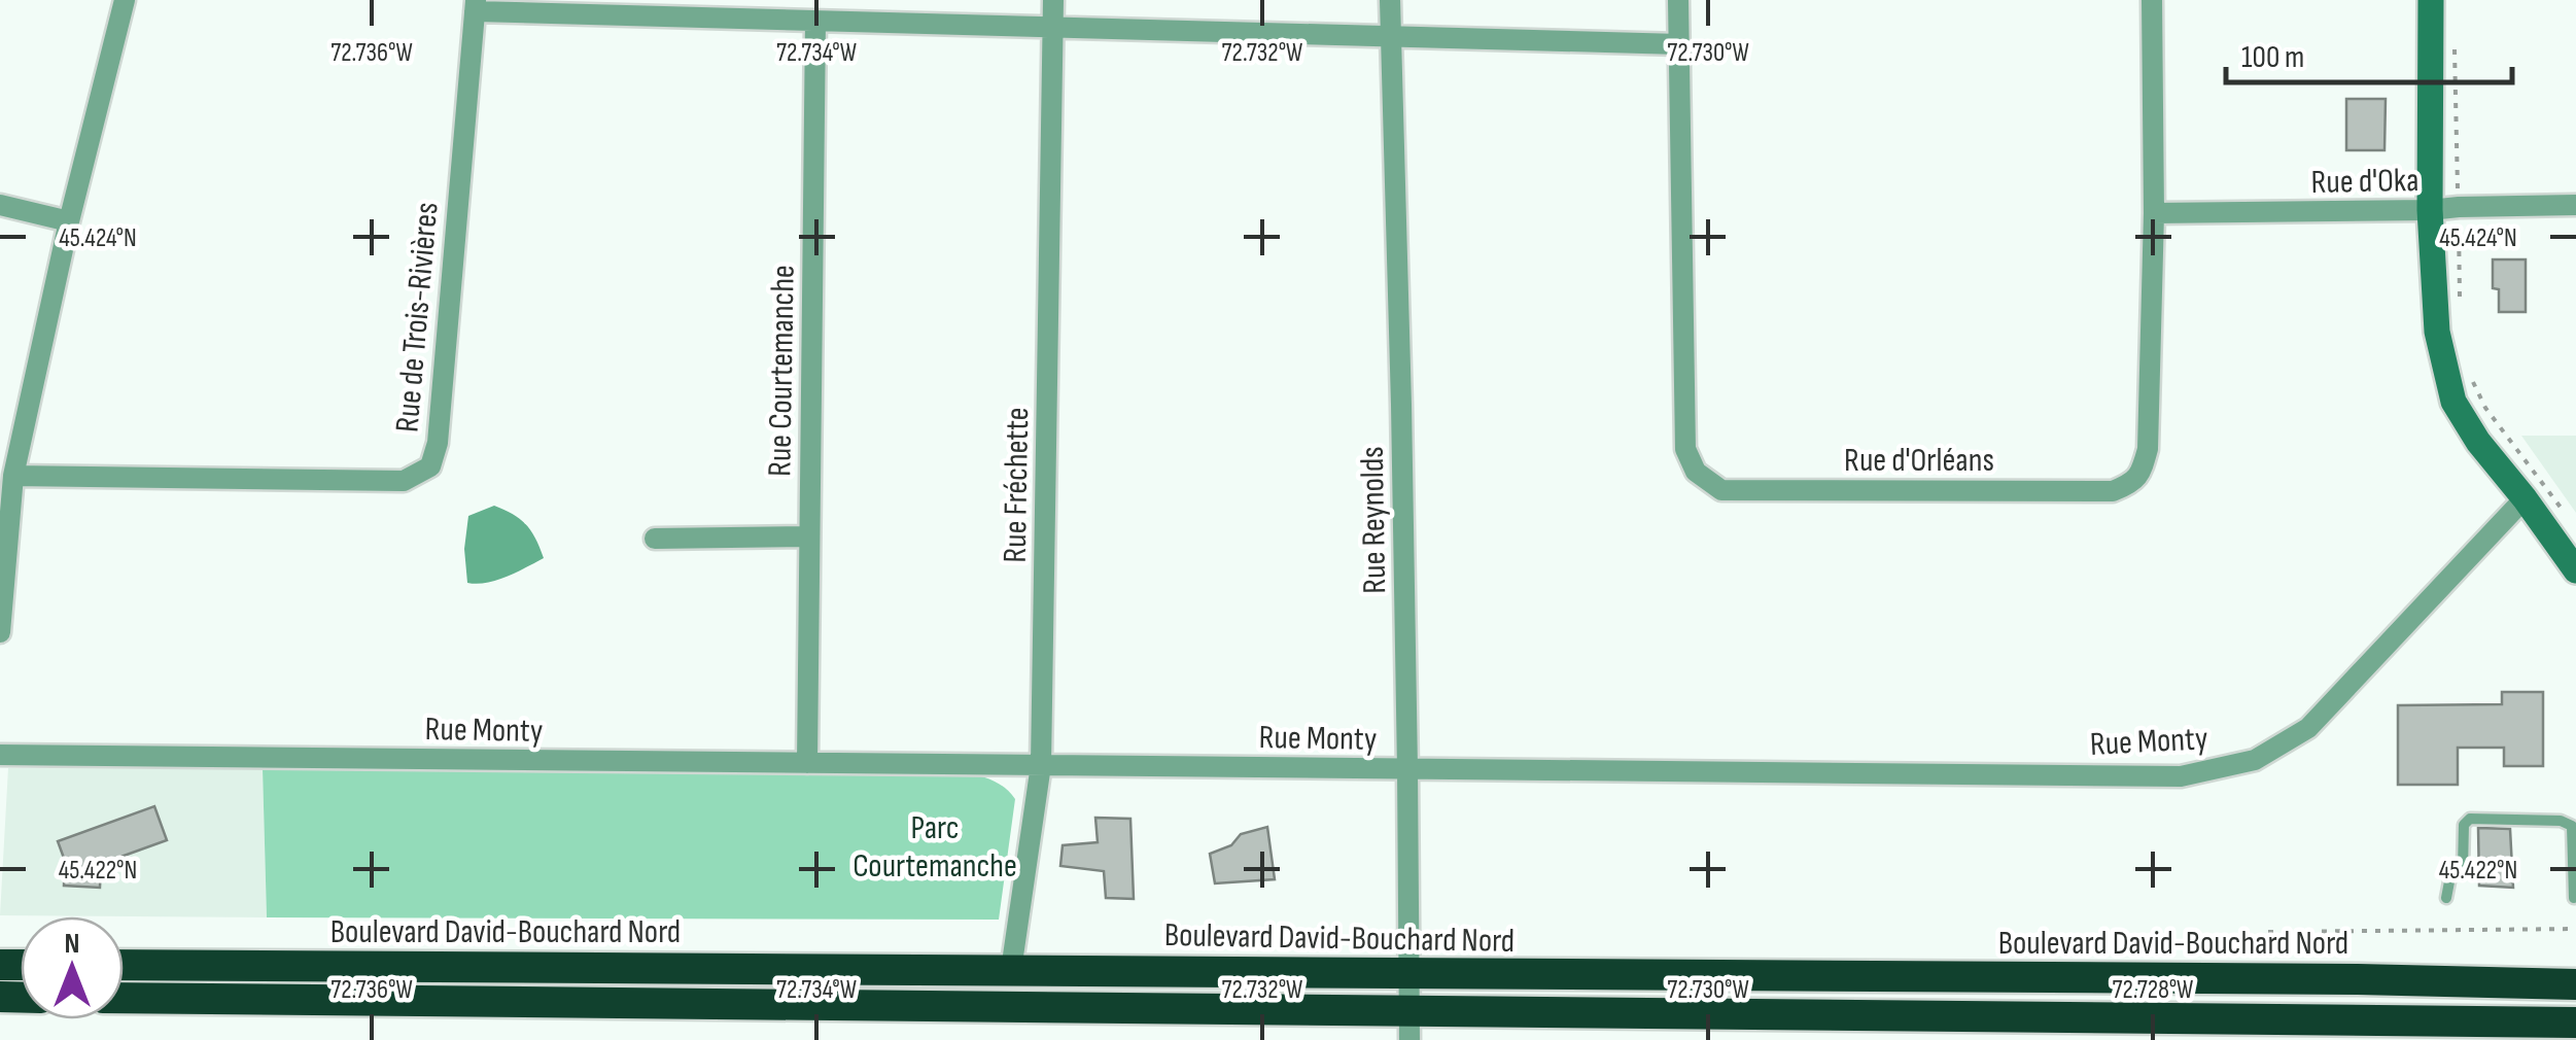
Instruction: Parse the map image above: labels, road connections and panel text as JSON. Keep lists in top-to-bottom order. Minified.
{"streets":{"highway":["Boulevard David-Bouchard Nord"],"street":["Rue d'Oka","Rue de Trois-Rivières","Rue Courtemanche","Rue d'Orléans","Rue Fréchette","Rue Reynolds","Rue Monty"]},"crossings":[["Rue d'Oka","Rue d'Orléans"],["Rue Courtemanche","Rue Monty"],["Rue Fréchette","Rue Monty"],["Rue Fréchette","Boulevard David-Bouchard Nord"],["Rue Reynolds","Rue Monty"],["Rue Reynolds","Boulevard David-Bouchard Nord"]],"parks":["Parc Courtemanche"],"scale_bar":"100 m","north":"top","coordinates":["72.736°W","72.734°W","72.732°W","72.730°W","45.424°N","45.422°N","72.728°W"]}
